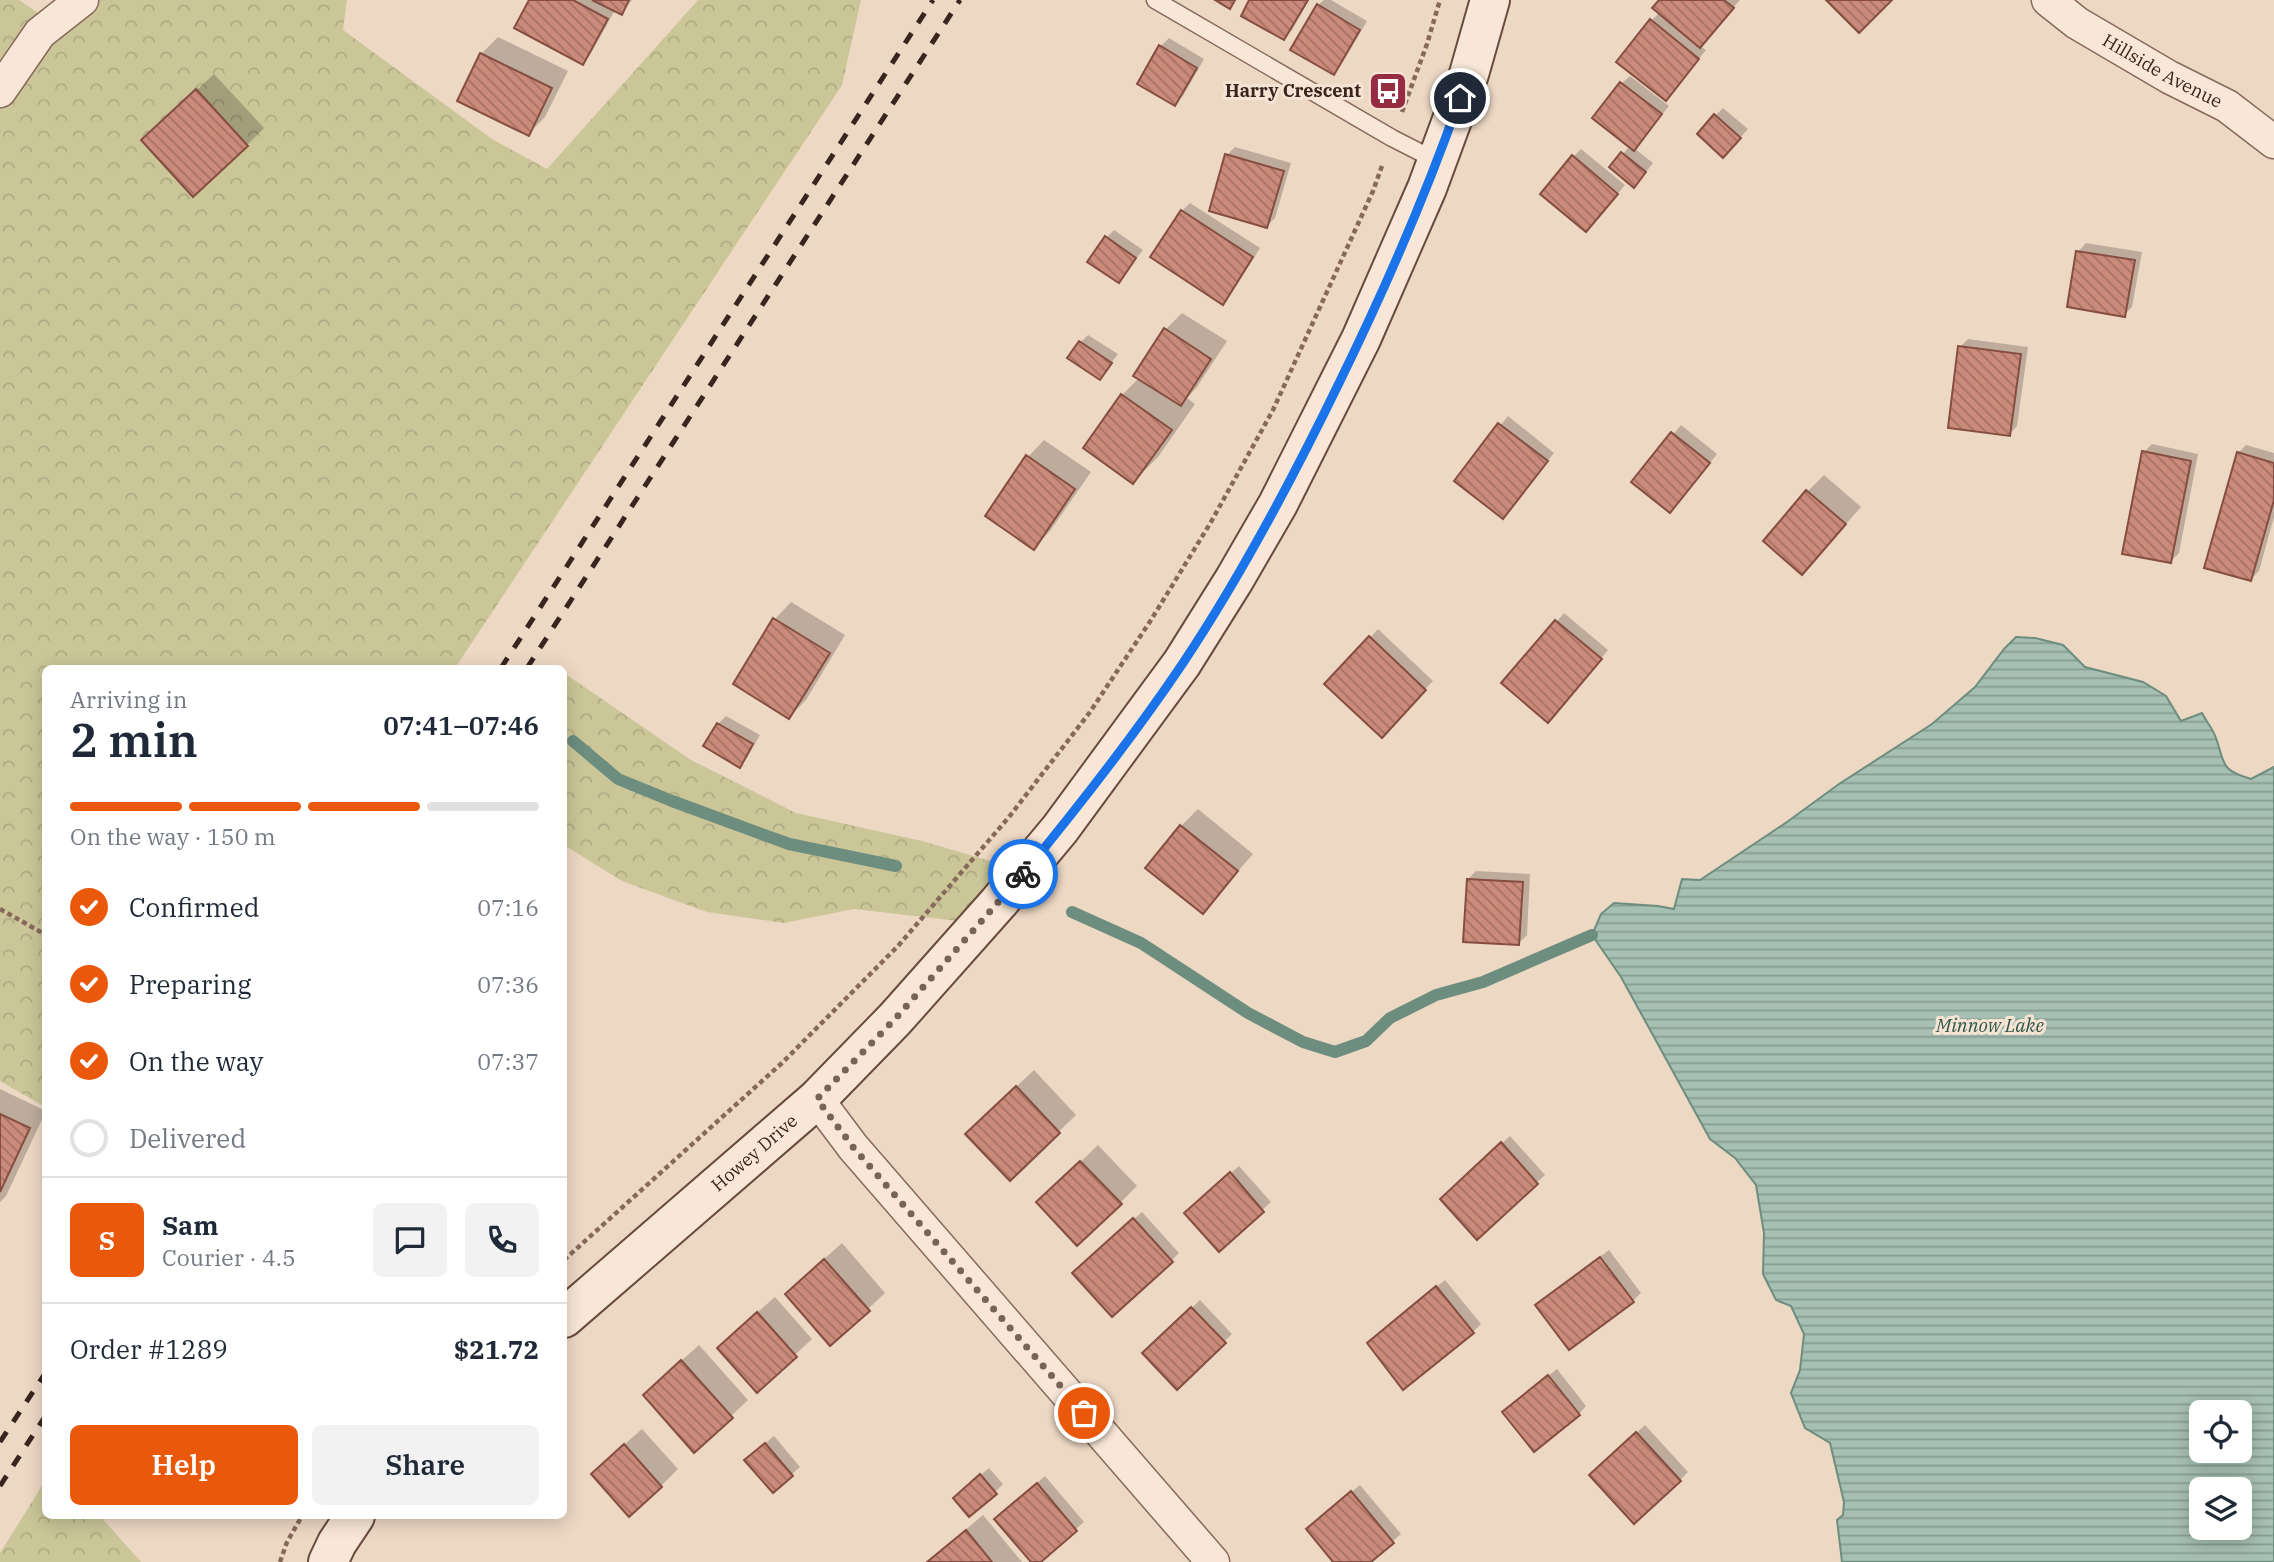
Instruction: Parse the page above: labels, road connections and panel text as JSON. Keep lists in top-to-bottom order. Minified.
{"streets":{"main road":["Howey Drive"],"street":["Hillside Avenue"]},"water":["Minnow Lake"],"places":{"bus stop":["Harry Crescent"]},"page":{"heading":["2 min","Arriving in","07:41–07:46"],"panel":["Sam","Courier · 4.5","Order #1289","$21.72"],"bar":"On the way · 150 m","list":[["Confirmed","07:16"],["Preparing","07:36"],["On the way","07:37"],"Delivered"],"round":"S","buttons":["Help","Share"]}}
